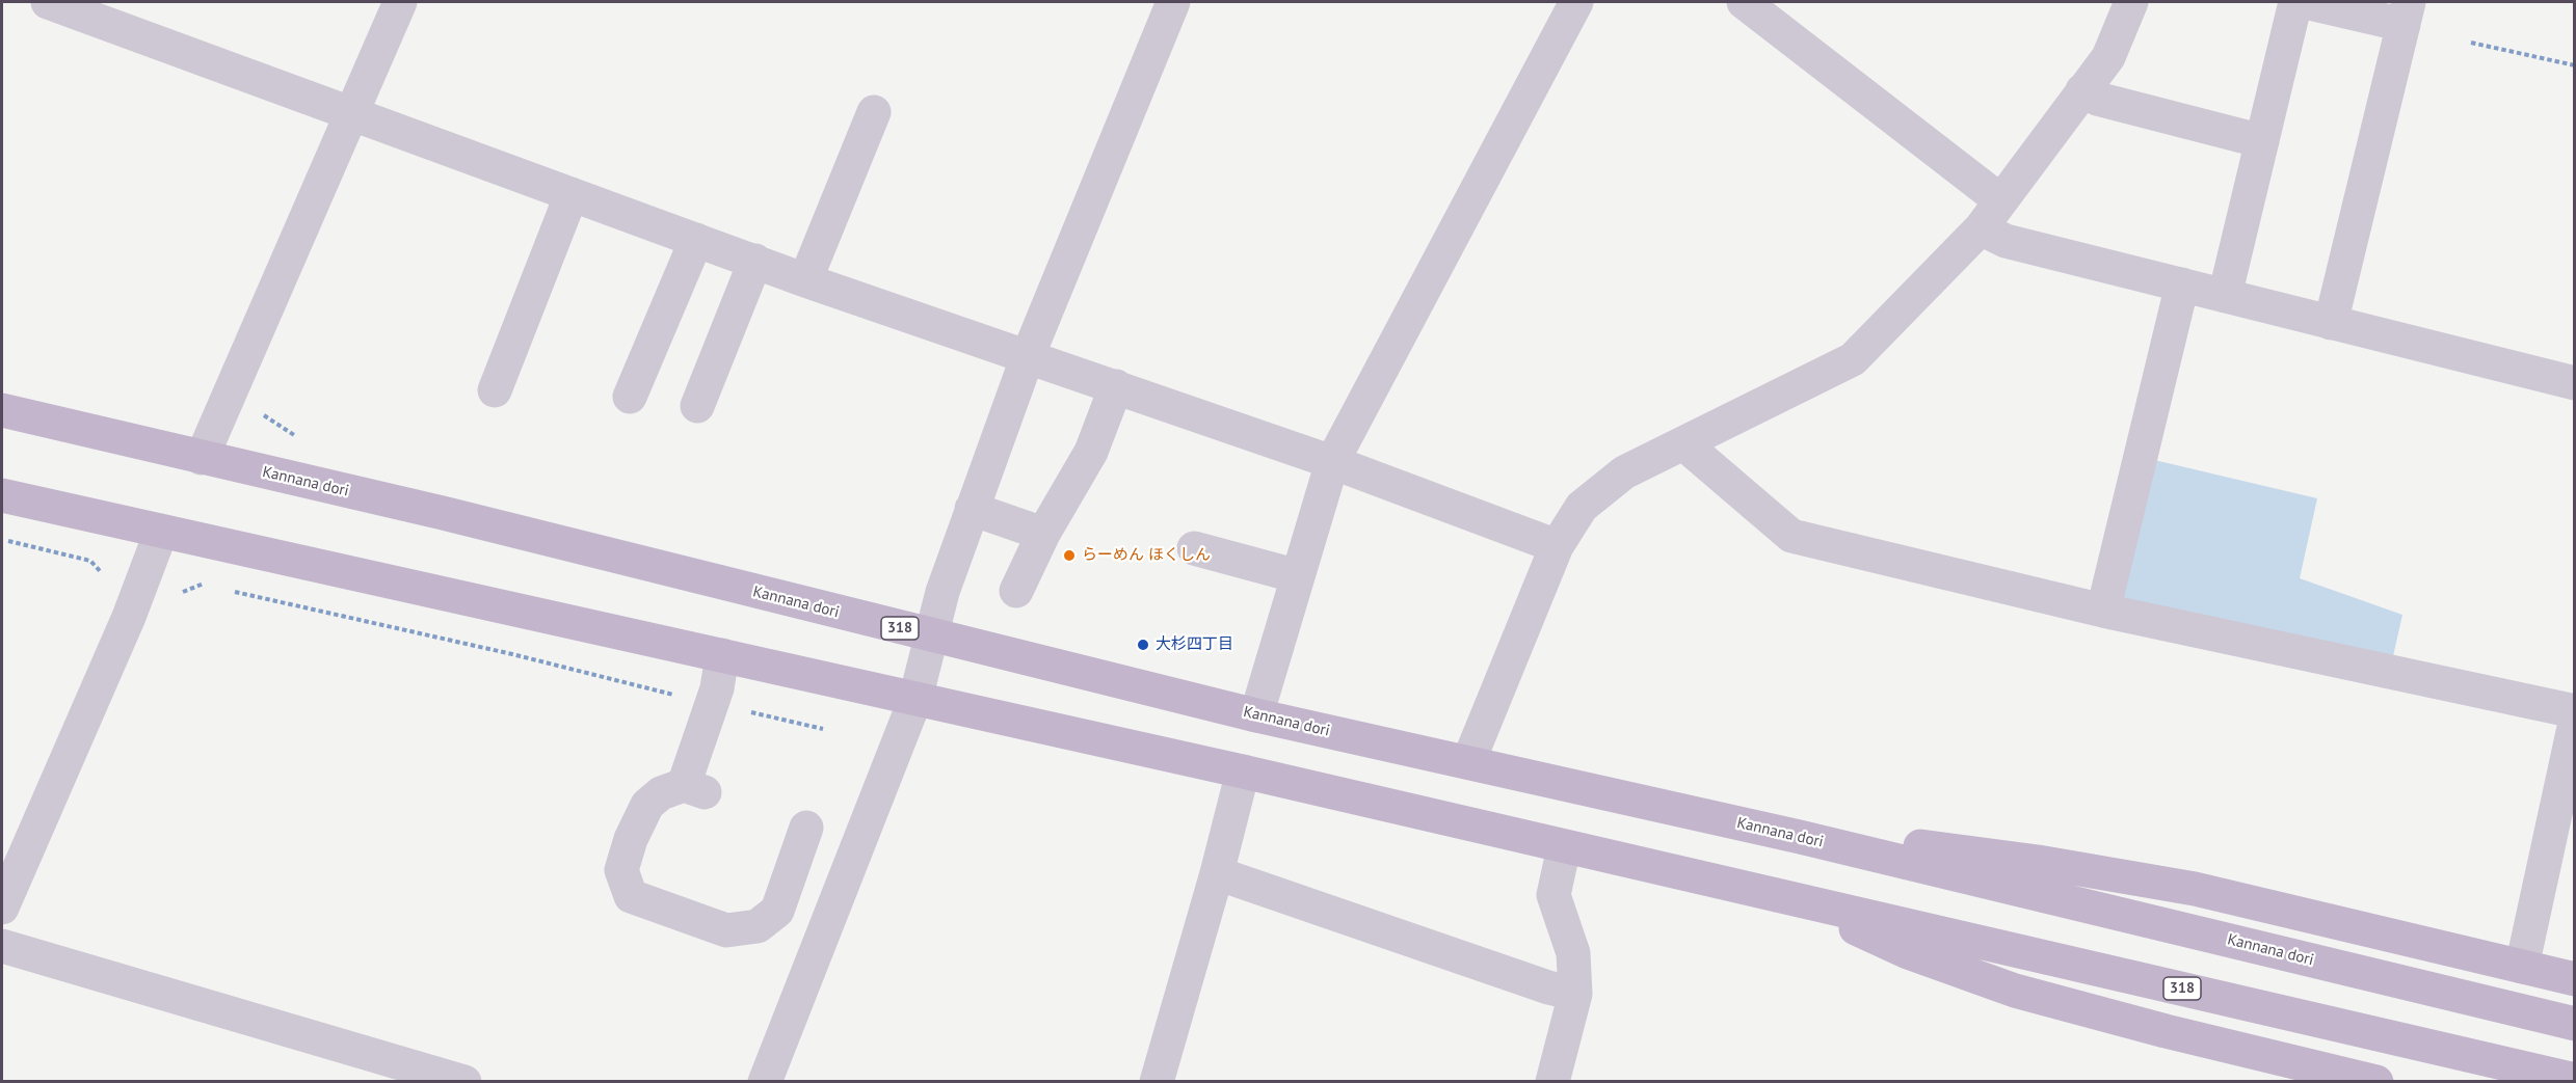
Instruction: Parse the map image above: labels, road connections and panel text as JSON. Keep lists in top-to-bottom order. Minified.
{"streets":{"main road":["Kannana dori","318"]},"places":["らーめん ほくしん","大杉四丁目"]}
